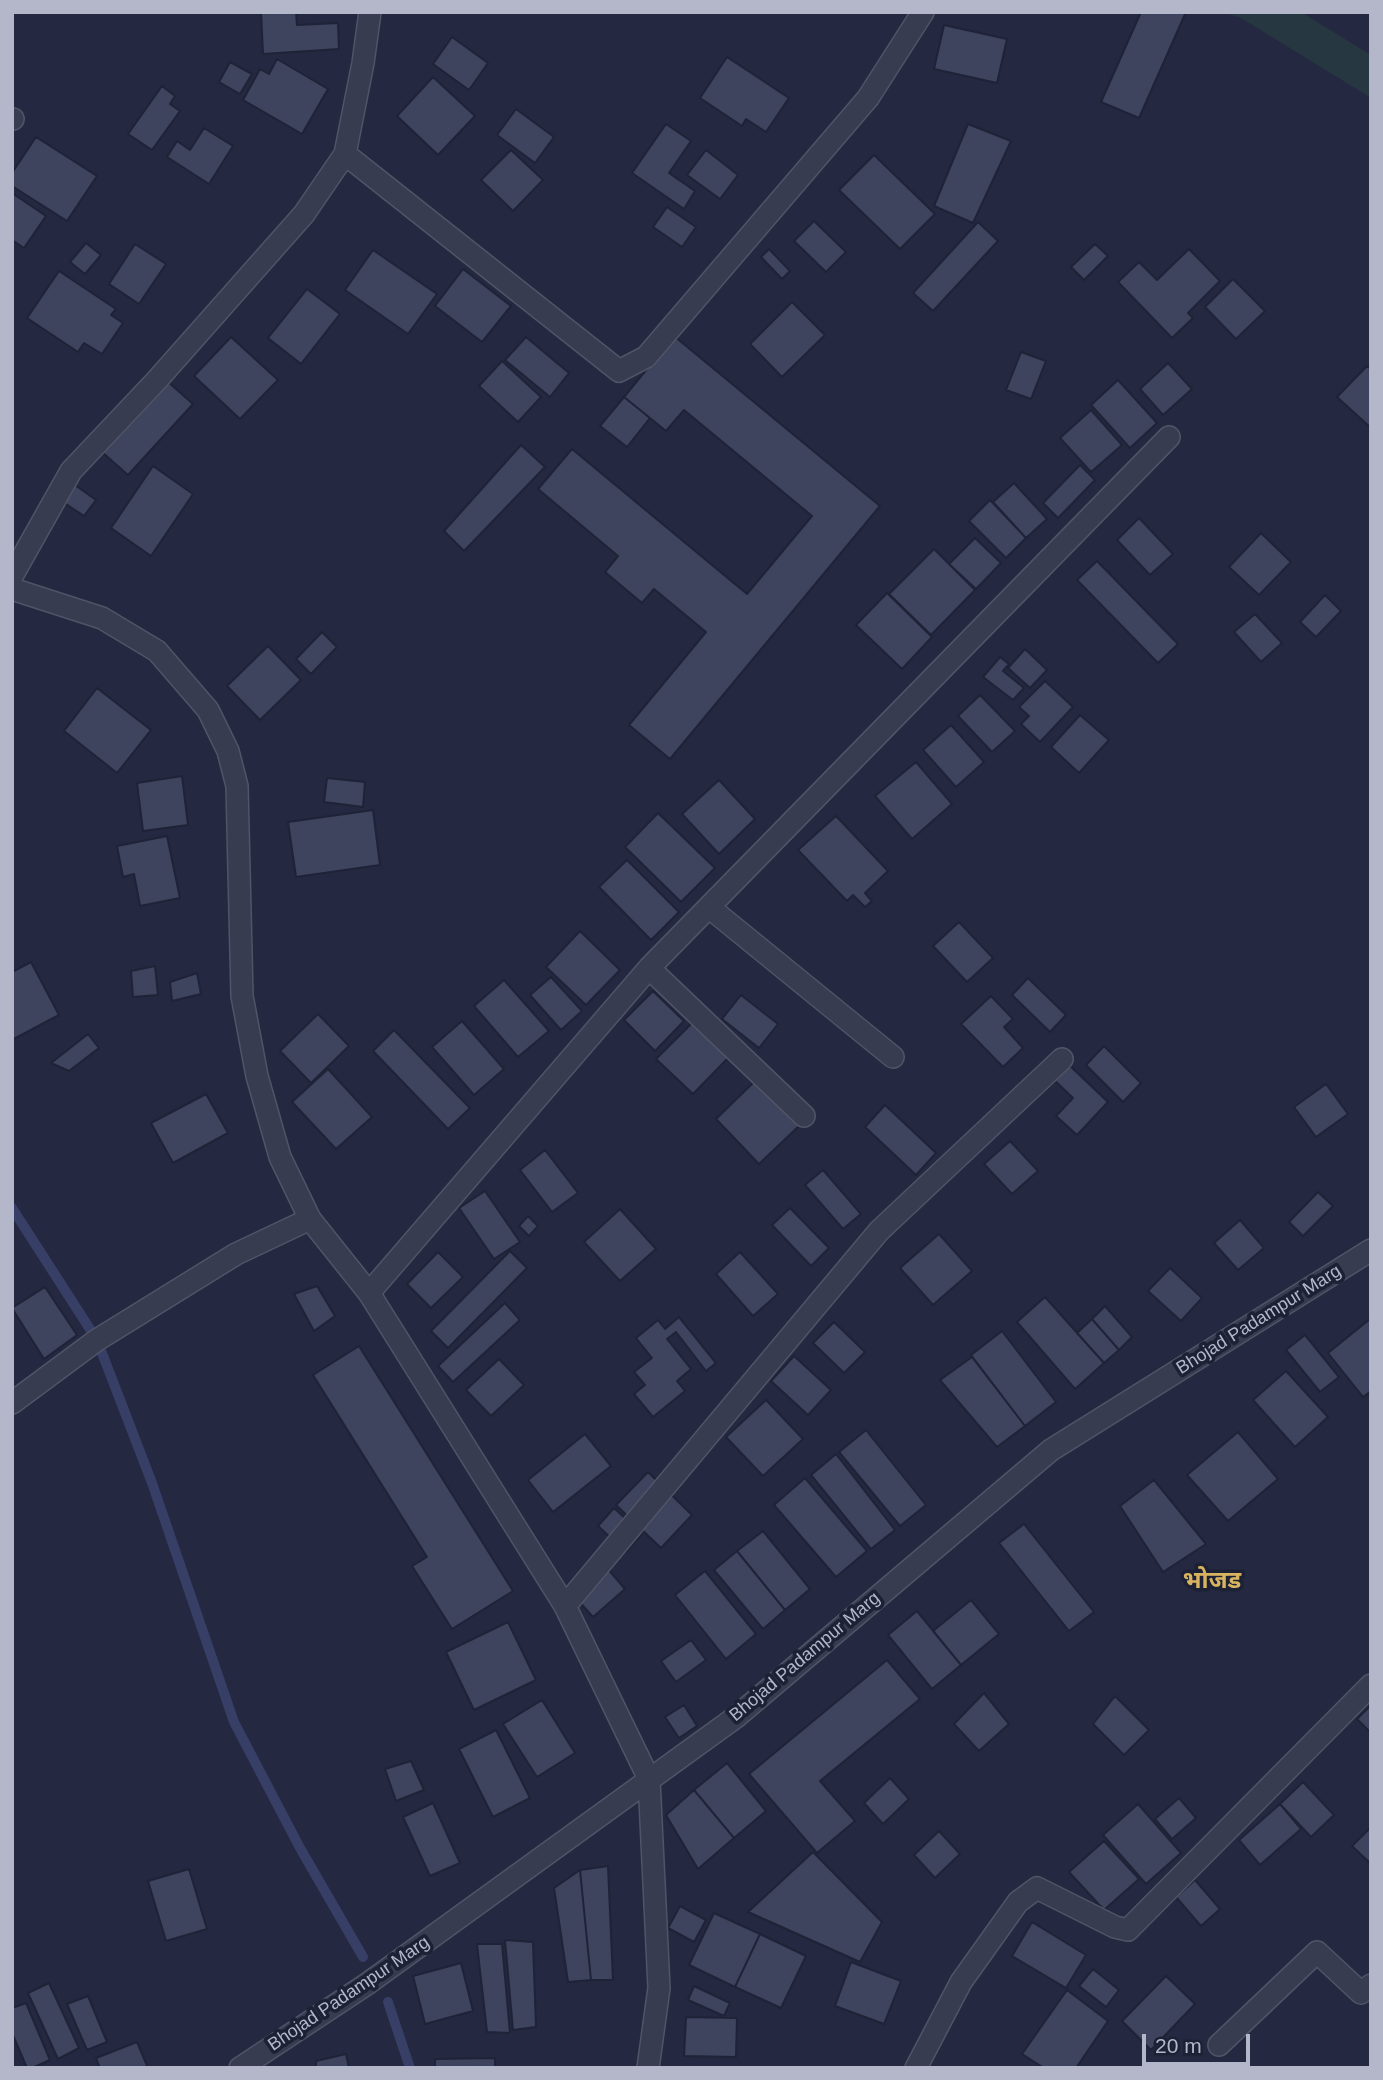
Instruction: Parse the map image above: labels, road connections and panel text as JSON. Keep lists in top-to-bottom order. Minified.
{"streets":{"street":["Bhojad Padampur Marg"]},"districts":["भोजड"],"scale_bar":"20 m"}
